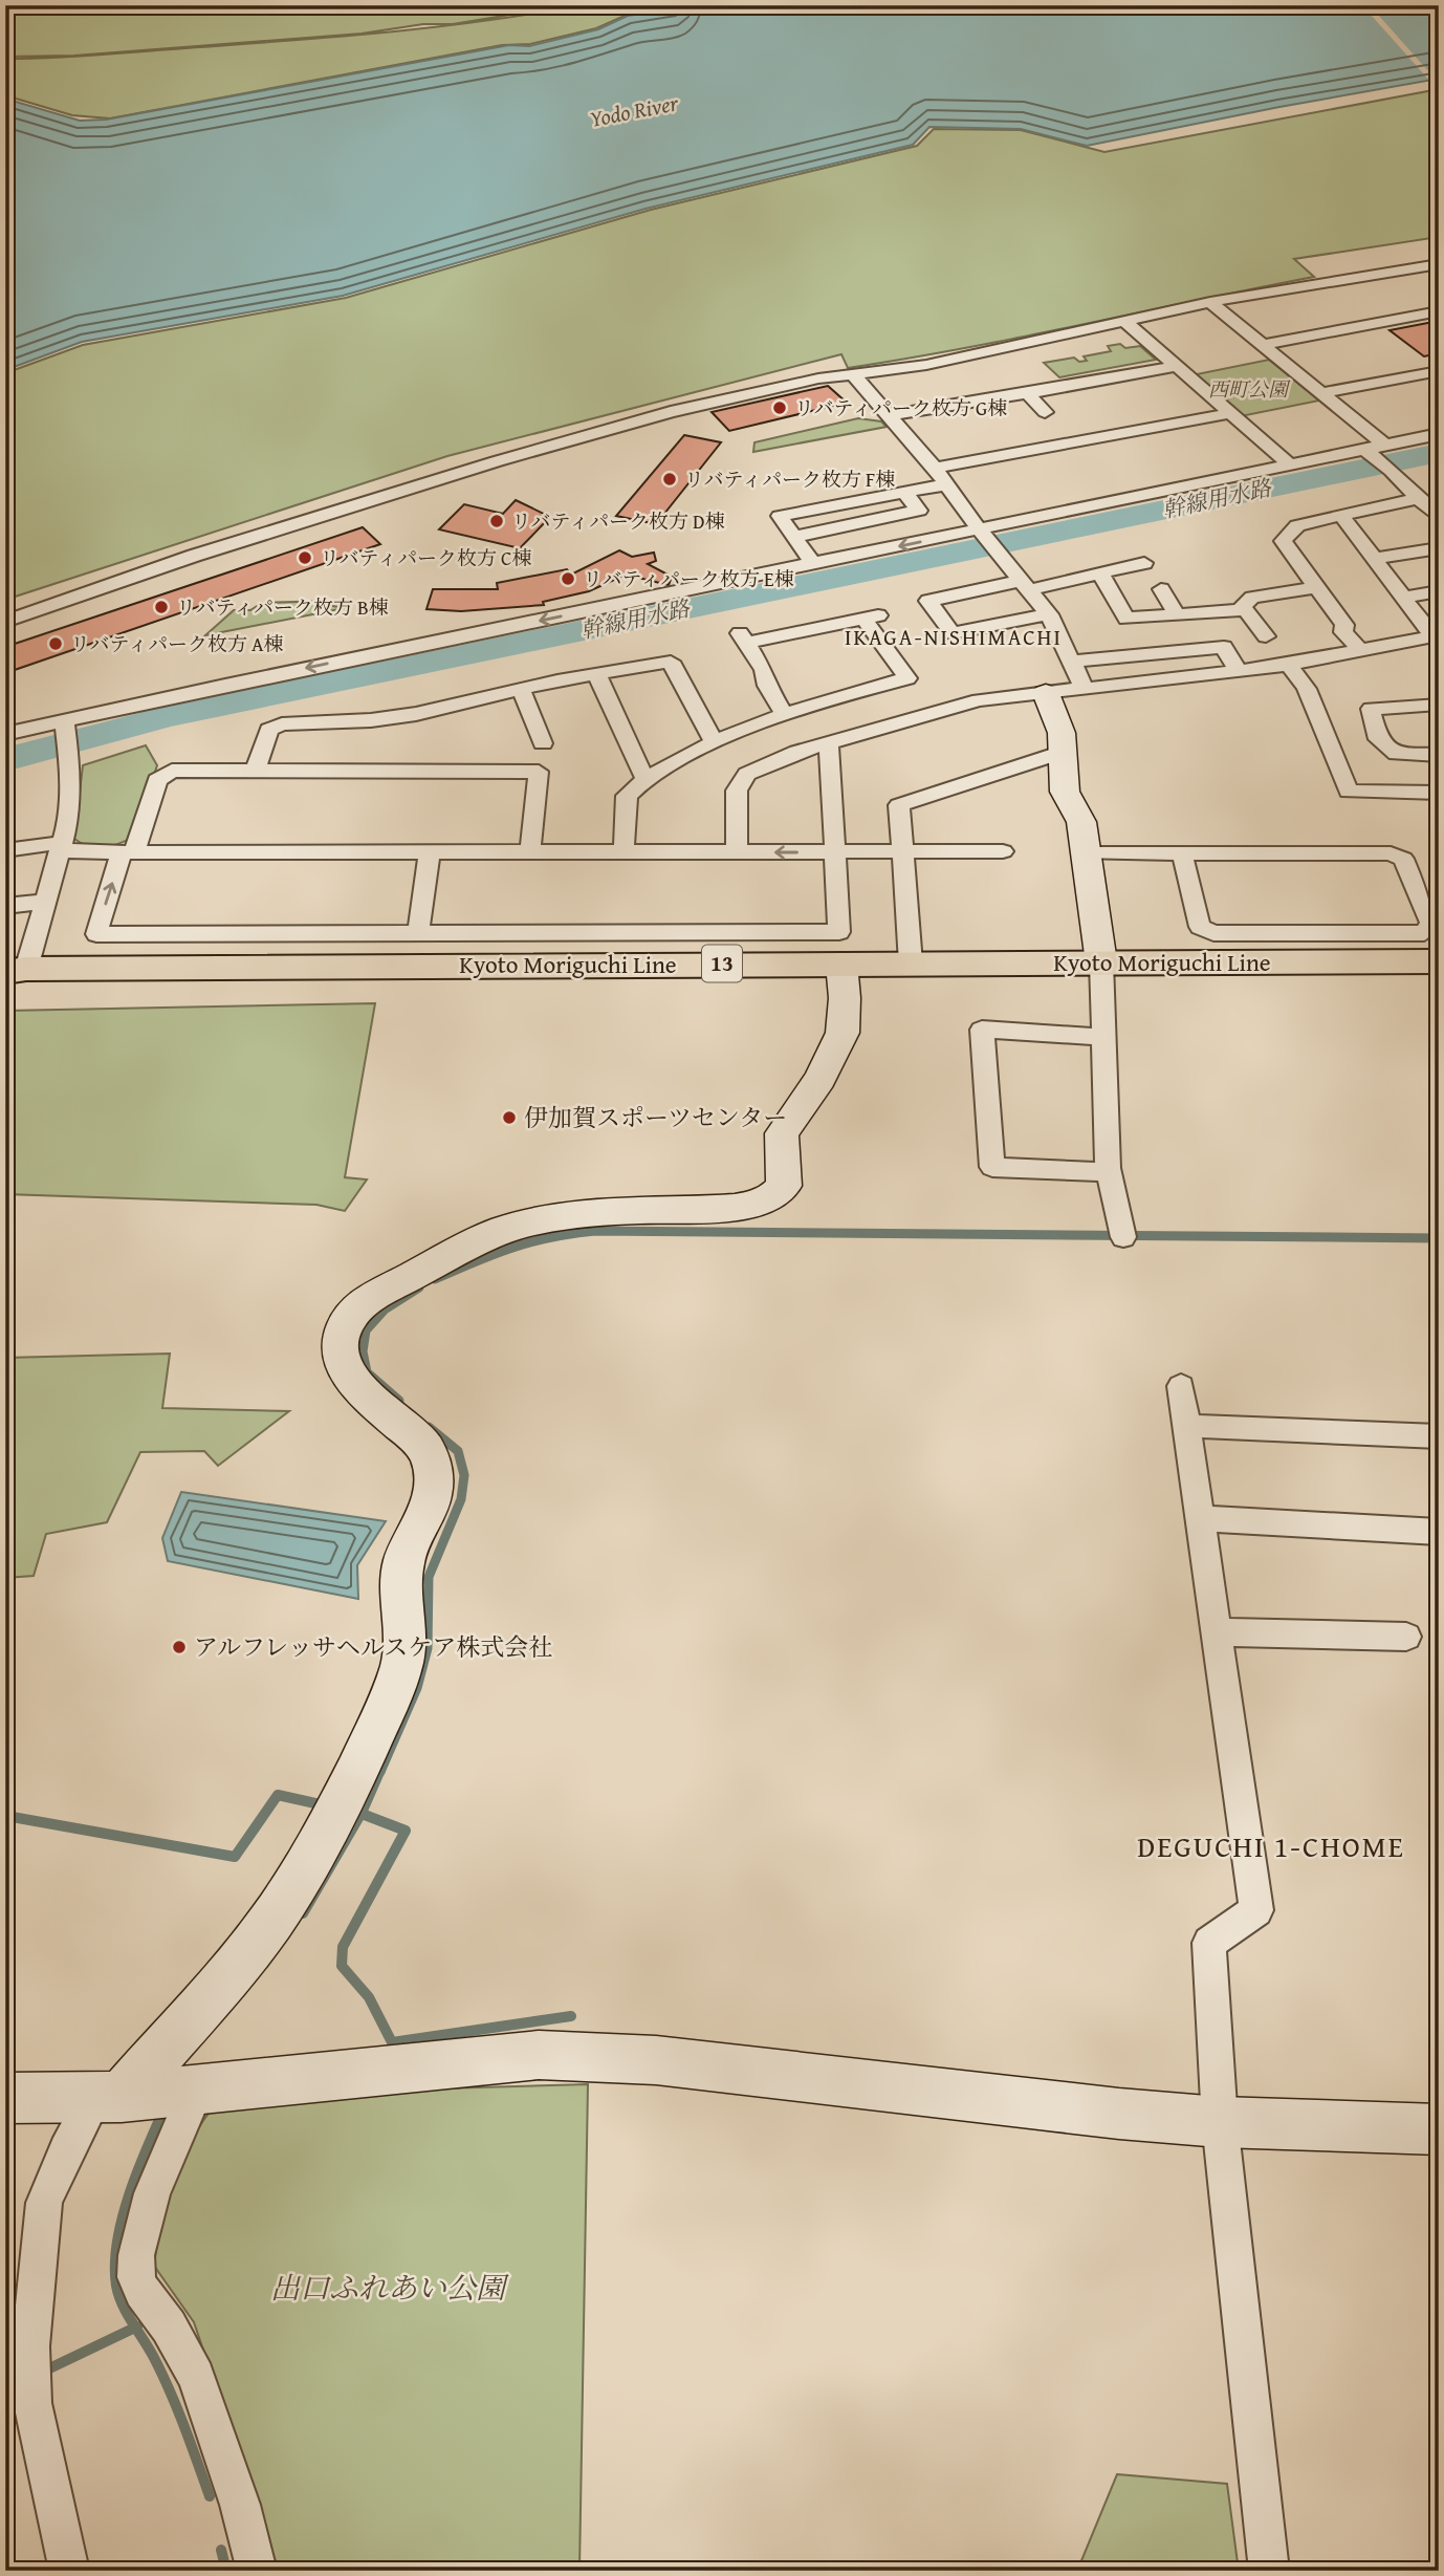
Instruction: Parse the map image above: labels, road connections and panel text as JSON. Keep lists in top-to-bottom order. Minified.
{"streets":{"main road":["Kyoto Moriguchi Line","13"]},"districts":["IKAGA-NISHIMACHI","DEGUCHI 1-CHOME"],"water":["Yodo River","幹線用水路"],"parks":["西町公園","出口ふれあい公園"],"places":["リバティパーク枚方 G棟","リバティパーク枚方 F棟","リバティパーク枚方 D棟","リバティパーク枚方 C棟","リバティパーク枚方 E棟","リバティパーク枚方 B棟","リバティパーク枚方 A棟","伊加賀スポーツセンター","アルフレッサヘルスケア株式会社"]}
